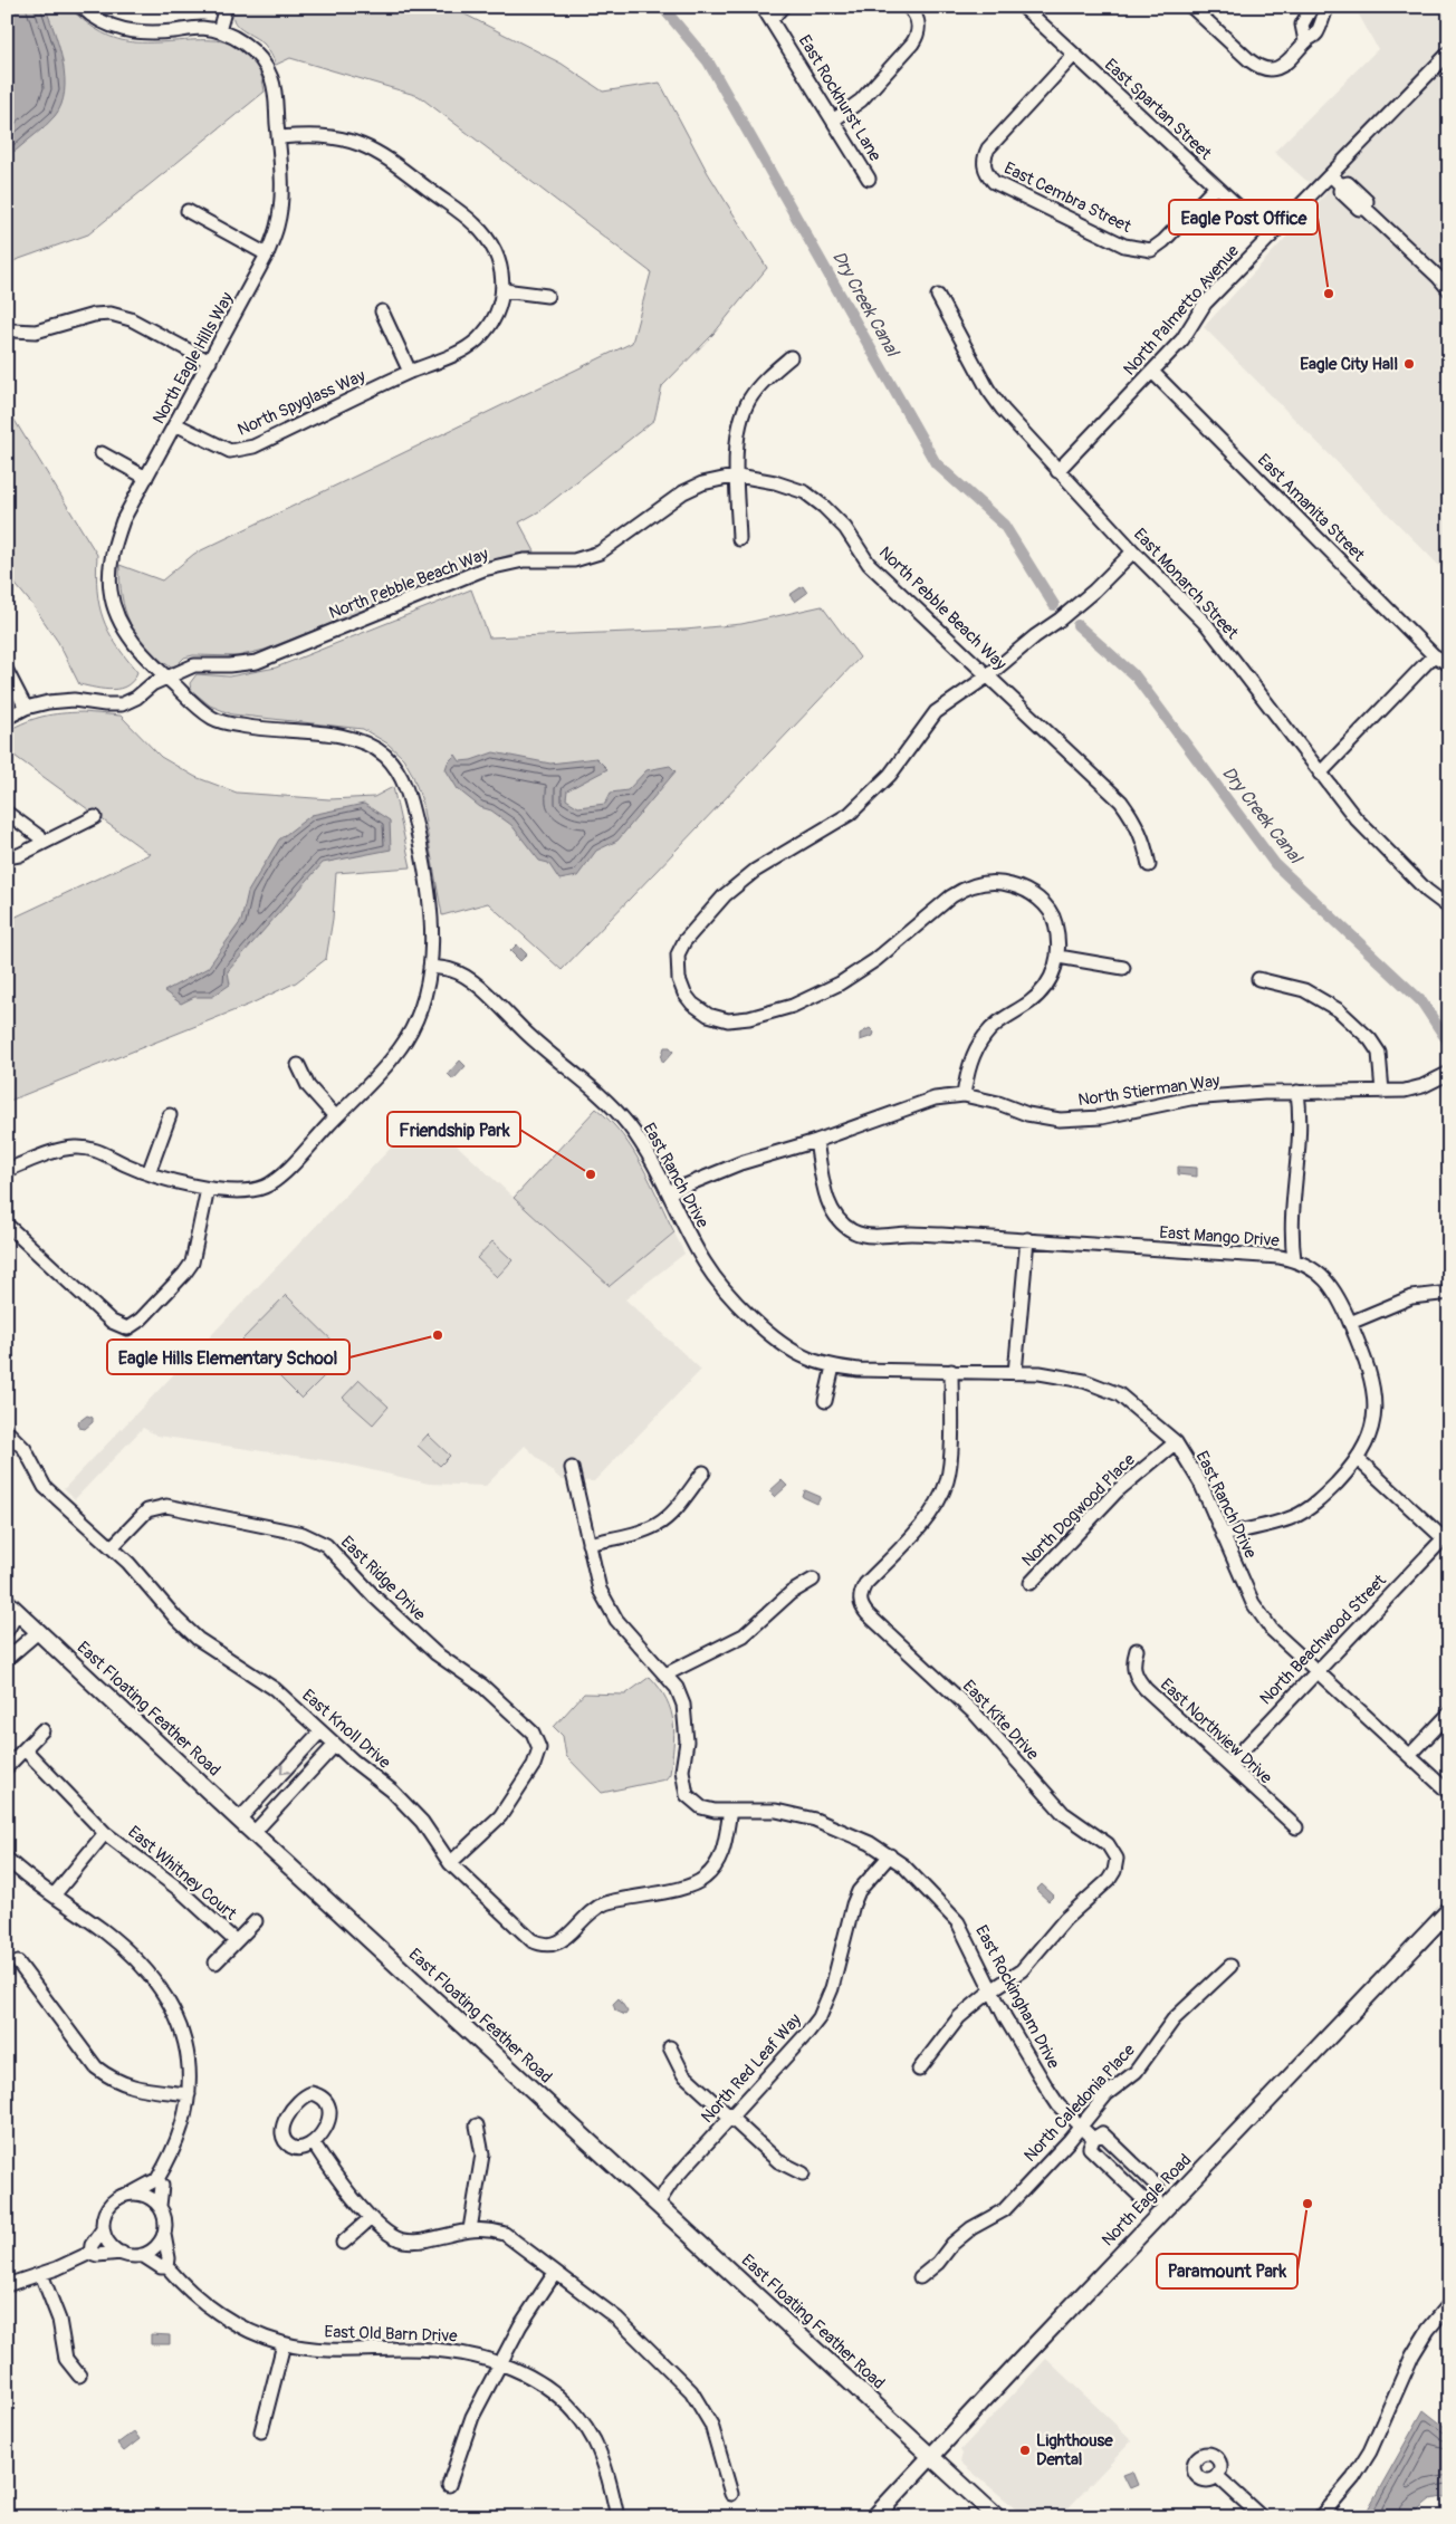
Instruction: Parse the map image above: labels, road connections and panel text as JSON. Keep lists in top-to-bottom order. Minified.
{"streets":{"main road":["East Floating Feather Road","North Eagle Road"],"street":["East Rockhurst Lane","East Spartan Street","East Cembra Street","North Palmetto Avenue","North Eagle Hills Way","North Spyglass Way","East Amanita Street","North Pebble Beach Way","East Monarch Street","North Stierman Way","East Ranch Drive","East Mango Drive","North Dogwood Place","East Ridge Drive","North Beachwood Street","East Kite Drive","East Knoll Drive","East Northview Drive","East Whitney Court","East Rockingham Drive","North Red Leaf Way","North Caledonia Place","East Old Barn Drive"]},"crossings":[["East Spartan Street","East Cembra Street"],["East Spartan Street","North Palmetto Avenue"],["North Palmetto Avenue","East Amanita Street"],["North Palmetto Avenue","East Monarch Street"],["North Eagle Hills Way","North Spyglass Way"],["North Eagle Hills Way","North Pebble Beach Way"],["North Eagle Hills Way","East Ranch Drive"],["North Stierman Way","East Ranch Drive"],["North Stierman Way","East Mango Drive"],["East Ranch Drive","East Mango Drive"],["East Ranch Drive","North Dogwood Place"],["East Ranch Drive","North Beachwood Street"],["East Ranch Drive","East Kite Drive"],["East Ridge Drive","East Knoll Drive"],["North Beachwood Street","East Northview Drive"],["East Floating Feather Road","North Red Leaf Way"],["East Floating Feather Road","North Eagle Road"],["East Kite Drive","East Rockingham Drive"],["East Knoll Drive","East Rockingham Drive"],["East Rockingham Drive","North Red Leaf Way"],["East Rockingham Drive","North Caledonia Place"],["East Rockingham Drive","North Eagle Road"]],"water":["Dry Creek Canal"],"places":["Eagle Post Office","Eagle City Hall","Friendship Park","Eagle Hills Elementary School","Paramount Park","Lighthouse Dental"]}
